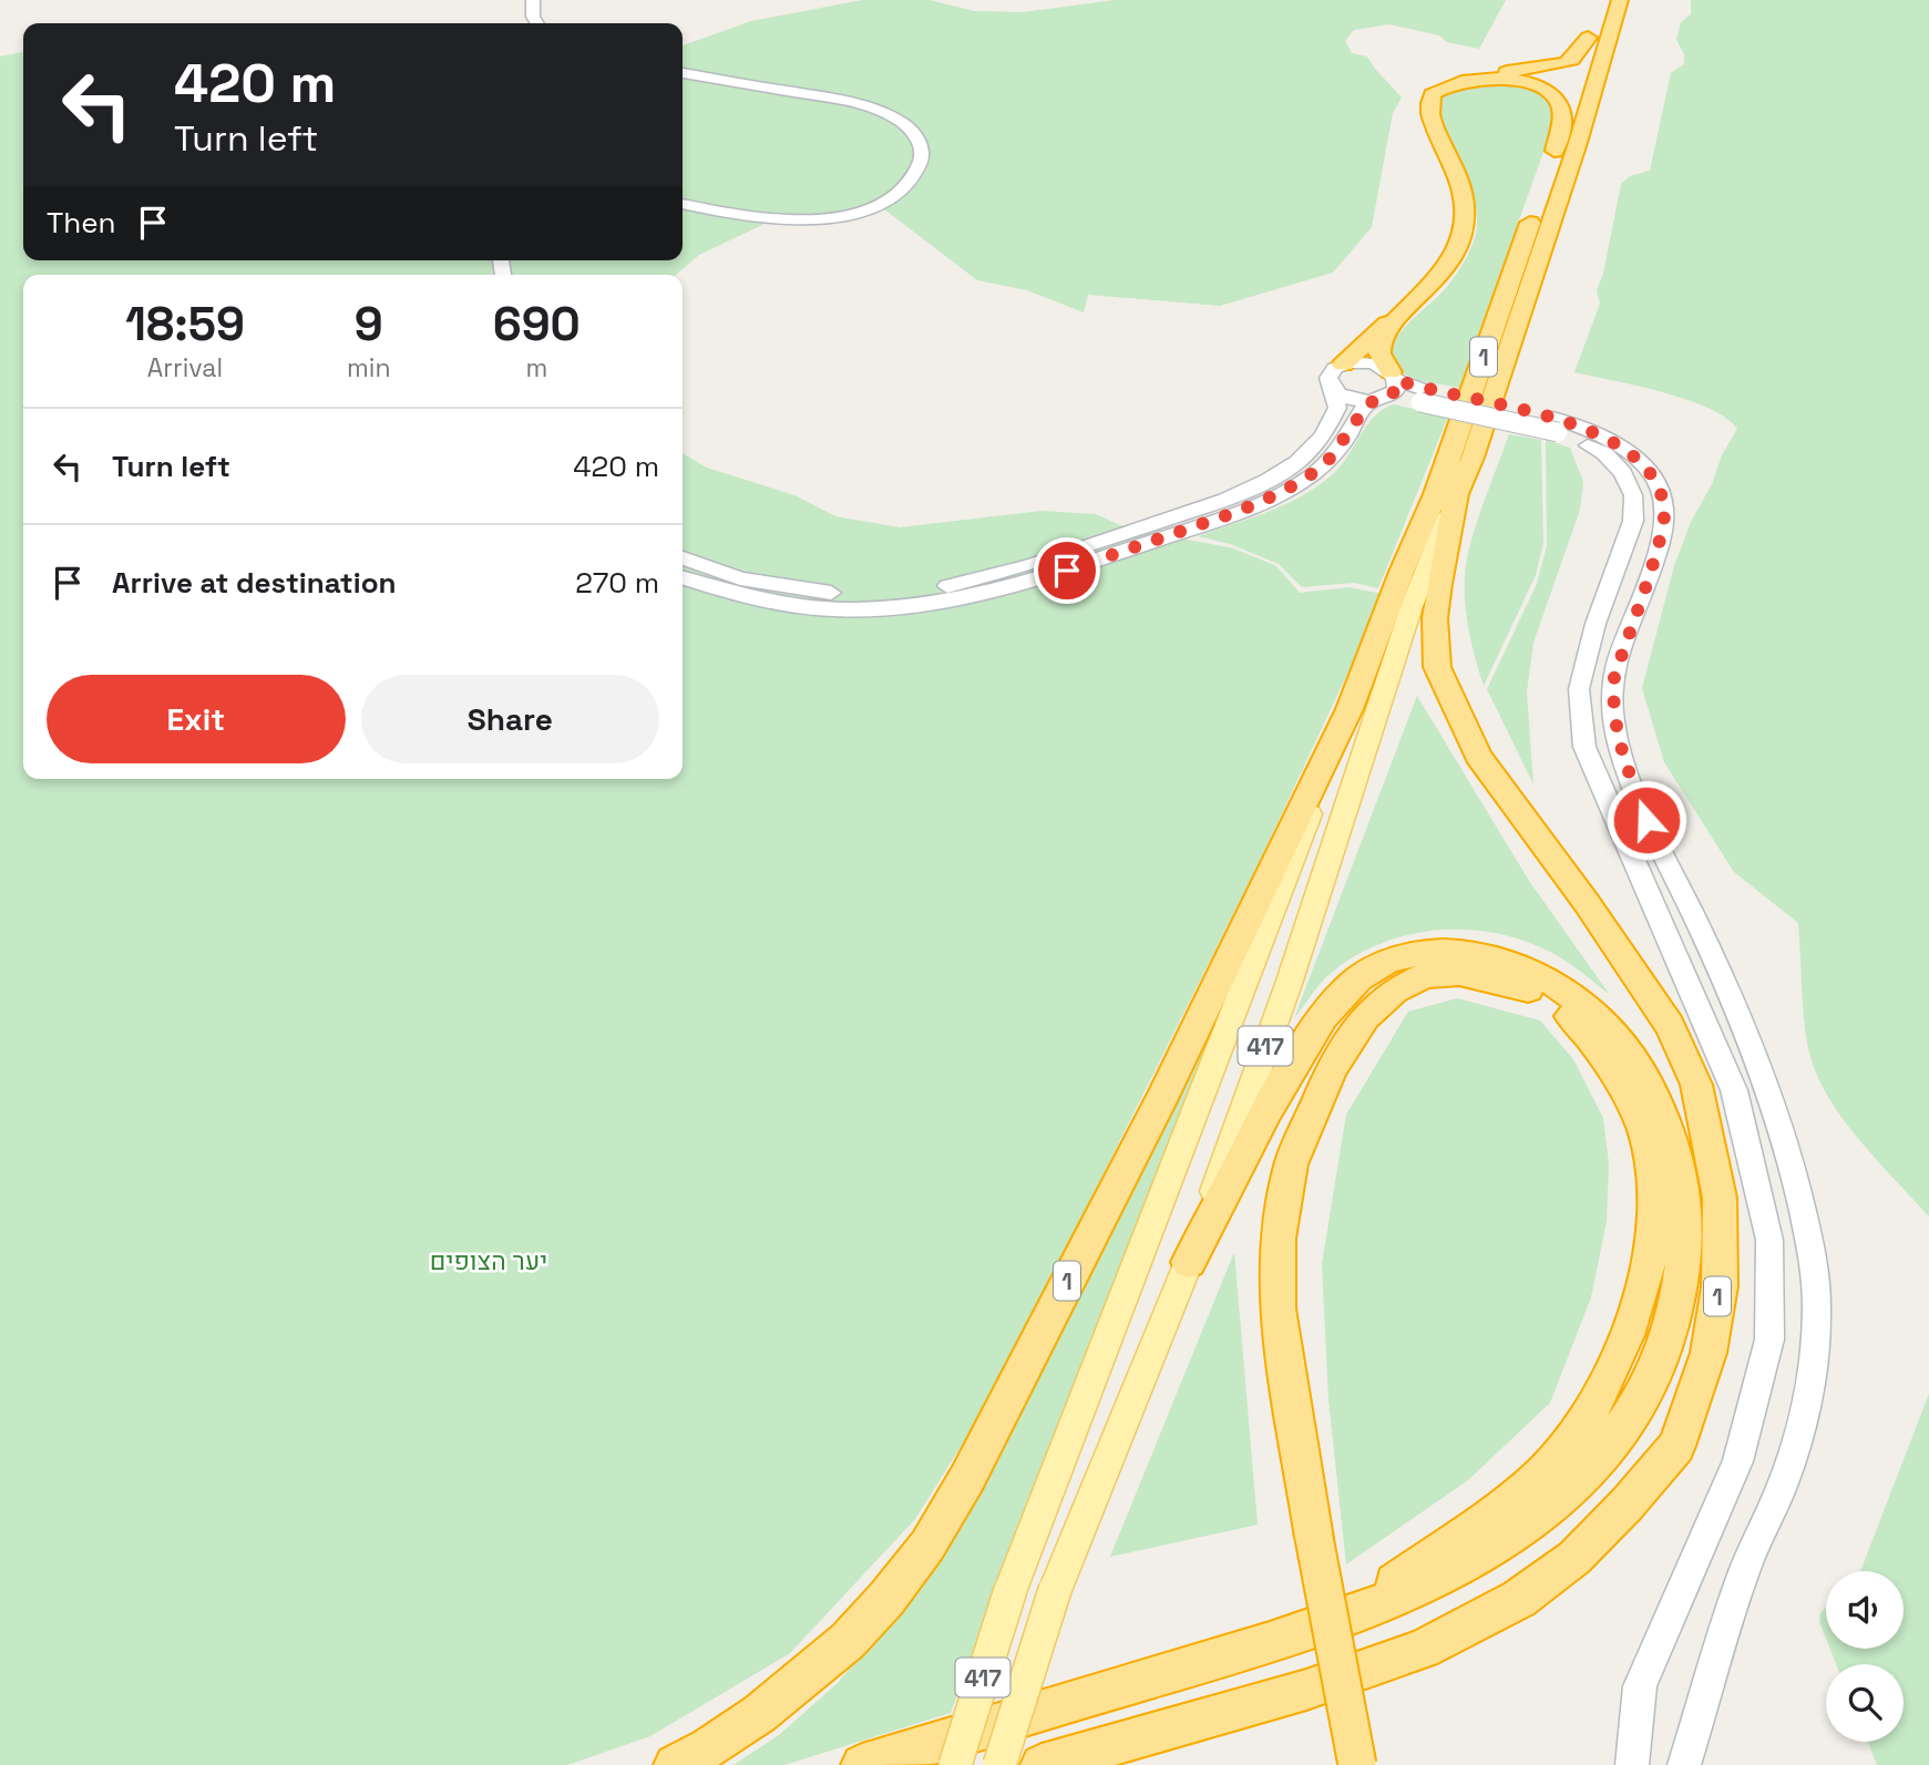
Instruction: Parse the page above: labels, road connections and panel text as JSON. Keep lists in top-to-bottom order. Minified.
{"streets":{"highway":["1"],"main road":["417"]},"crossings":[["1","417"]],"parks":["יער הצופים"],"page":{"turn":["420 m","Turn left"],"then":"Then","eta":["18:59","Arrival","9","min","690","m"],"list":[{"name":"Turn left","value":"420 m"},{"name":"Arrive at destination","value":"270 m"}],"buttons":["Exit","Share"]}}
